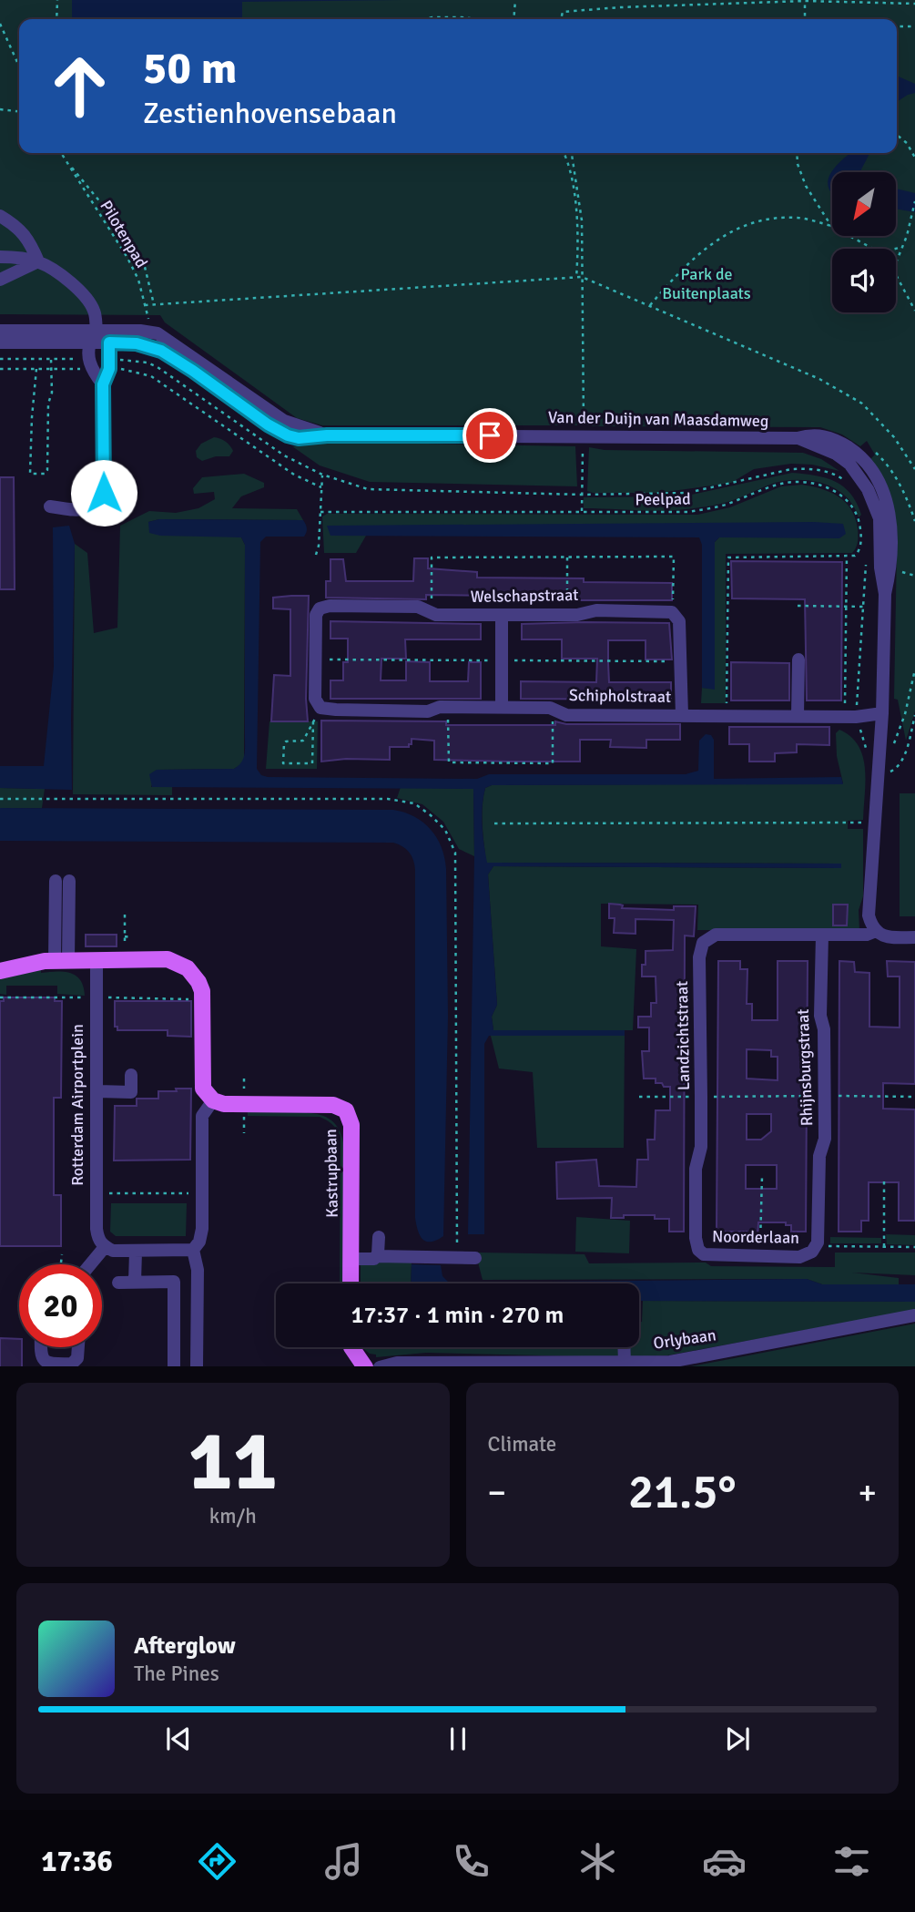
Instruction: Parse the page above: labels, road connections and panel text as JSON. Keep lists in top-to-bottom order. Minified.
{"streets":{"main road":["Kastrupbaan"],"street":["Van der Duijn van Maasdamweg","Welschapstraat","Schipholstraat","Landzichtstraat","Rhijnsburgstraat","Rotterdam Airportplein","Noorderlaan","Orlybaan"],"path":["Pilotenpad","Peelpad"]},"crossings":[["Pilotenpad","Van der Duijn van Maasdamweg"],["Van der Duijn van Maasdamweg","Schipholstraat"],["Welschapstraat","Schipholstraat"],["Landzichtstraat","Rhijnsburgstraat"],["Landzichtstraat","Noorderlaan"],["Rhijnsburgstraat","Noorderlaan"]],"parks":["Park de Buitenplaats"],"north":"bottom left","page":{"turn":["50 m","Zestienhovensebaan"],"limit":"20","trip":"17:37 · 1 min · 270 m","tile":[["11","km/h"],"Climate"],"heat":["−","21.5°","+"],"song":["Afterglow","The Pines"],"tabs":"17:36"}}
